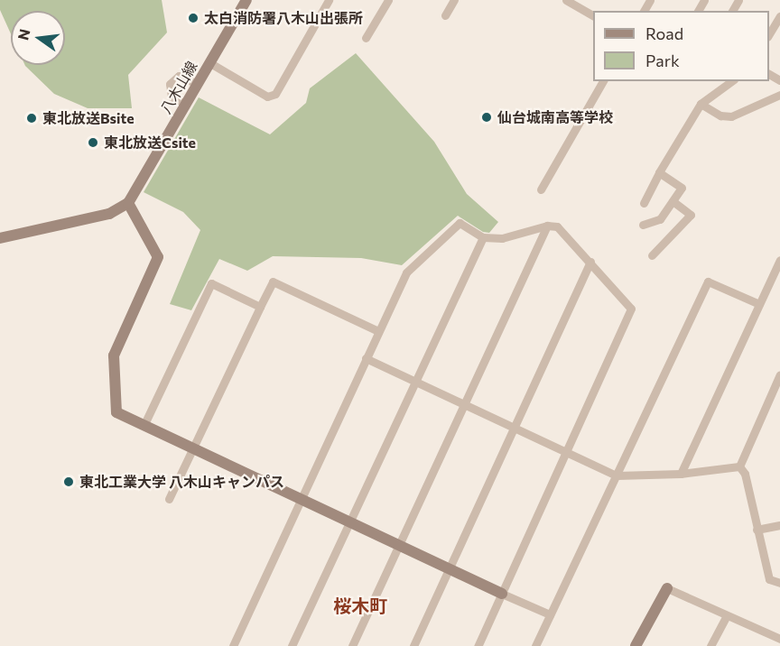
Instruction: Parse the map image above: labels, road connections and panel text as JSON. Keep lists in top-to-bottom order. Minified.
{"streets":{"street":["八木山線"]},"districts":["桜木町"],"places":["太白消防署八木山出張所","仙台城南高等学校","東北放送Bsite","東北放送Csite","東北工業大学 八木山キャンパス"],"legend":["Road","Park"],"north":"left"}
